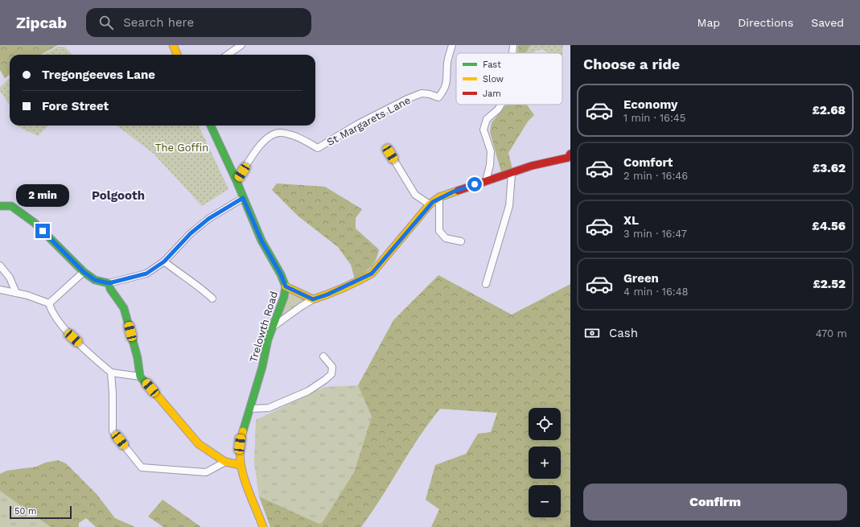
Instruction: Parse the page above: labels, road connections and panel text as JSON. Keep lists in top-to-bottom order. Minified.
{"streets":{"street":["St Margarets Lane","Trelowth Road"]},"crossings":[["St Margarets Lane","Trelowth Road"]],"districts":["Polgooth"],"parks":["The Goffin"],"legend":["Fast","Slow","Jam"],"scale_bar":"50 m","page":{"header":"Zipcab","search":"Search here","nav":["Map","Directions","Saved"],"heading":"Choose a ride","banner":["Tregongeeves Lane","Fore Street"],"list":[{"name":"Economy","note":"1 min · 16:45","value":"£2.68"},{"name":"Comfort","note":"2 min · 16:46","value":"£3.62"},{"name":"XL","note":"3 min · 16:47","value":"£4.56"},{"name":"Green","note":"4 min · 16:48","value":"£2.52"}],"bubble":"2 min","pay":["Cash","470 m"],"map_buttons":["+","−"],"buttons":"Confirm","scale":"50 m"}}
